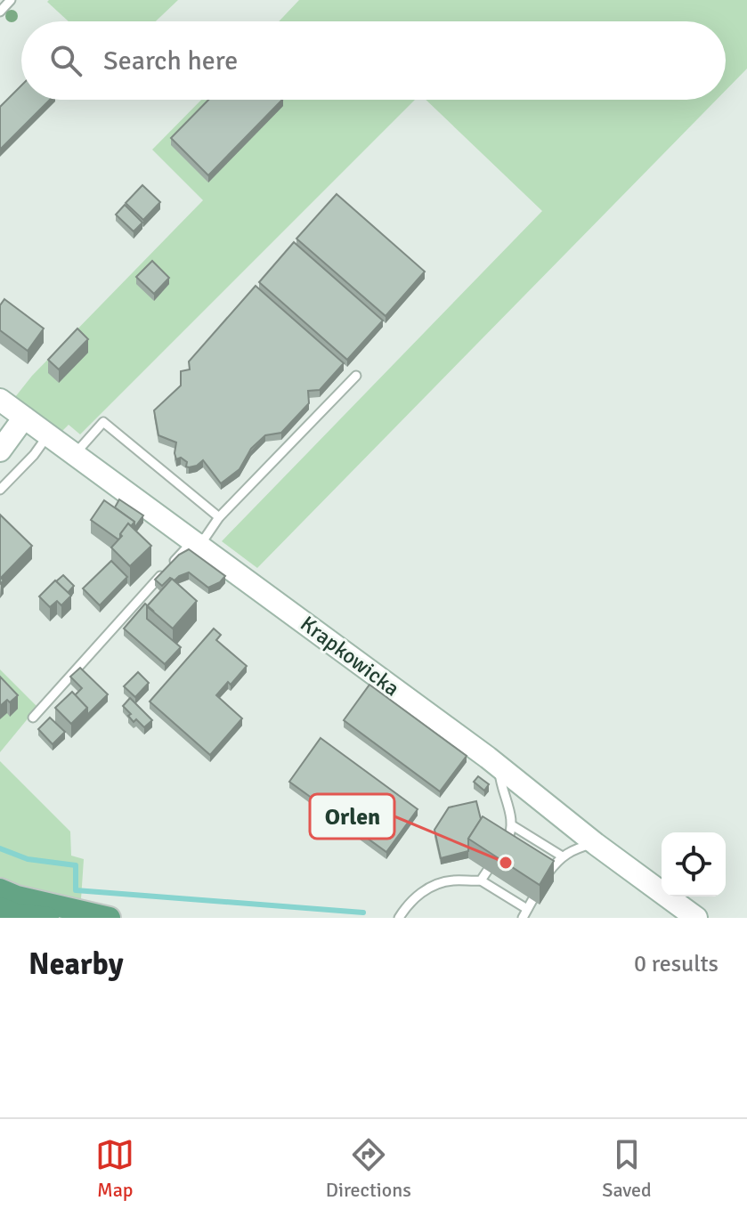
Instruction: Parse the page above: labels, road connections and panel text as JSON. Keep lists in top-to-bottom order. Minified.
{"streets":{"street":["Krapkowicka"]},"places":["Orlen"],"page":{"search":"Search here","heading":["Nearby","0 results"],"nav":["Map","Directions","Saved"]}}
